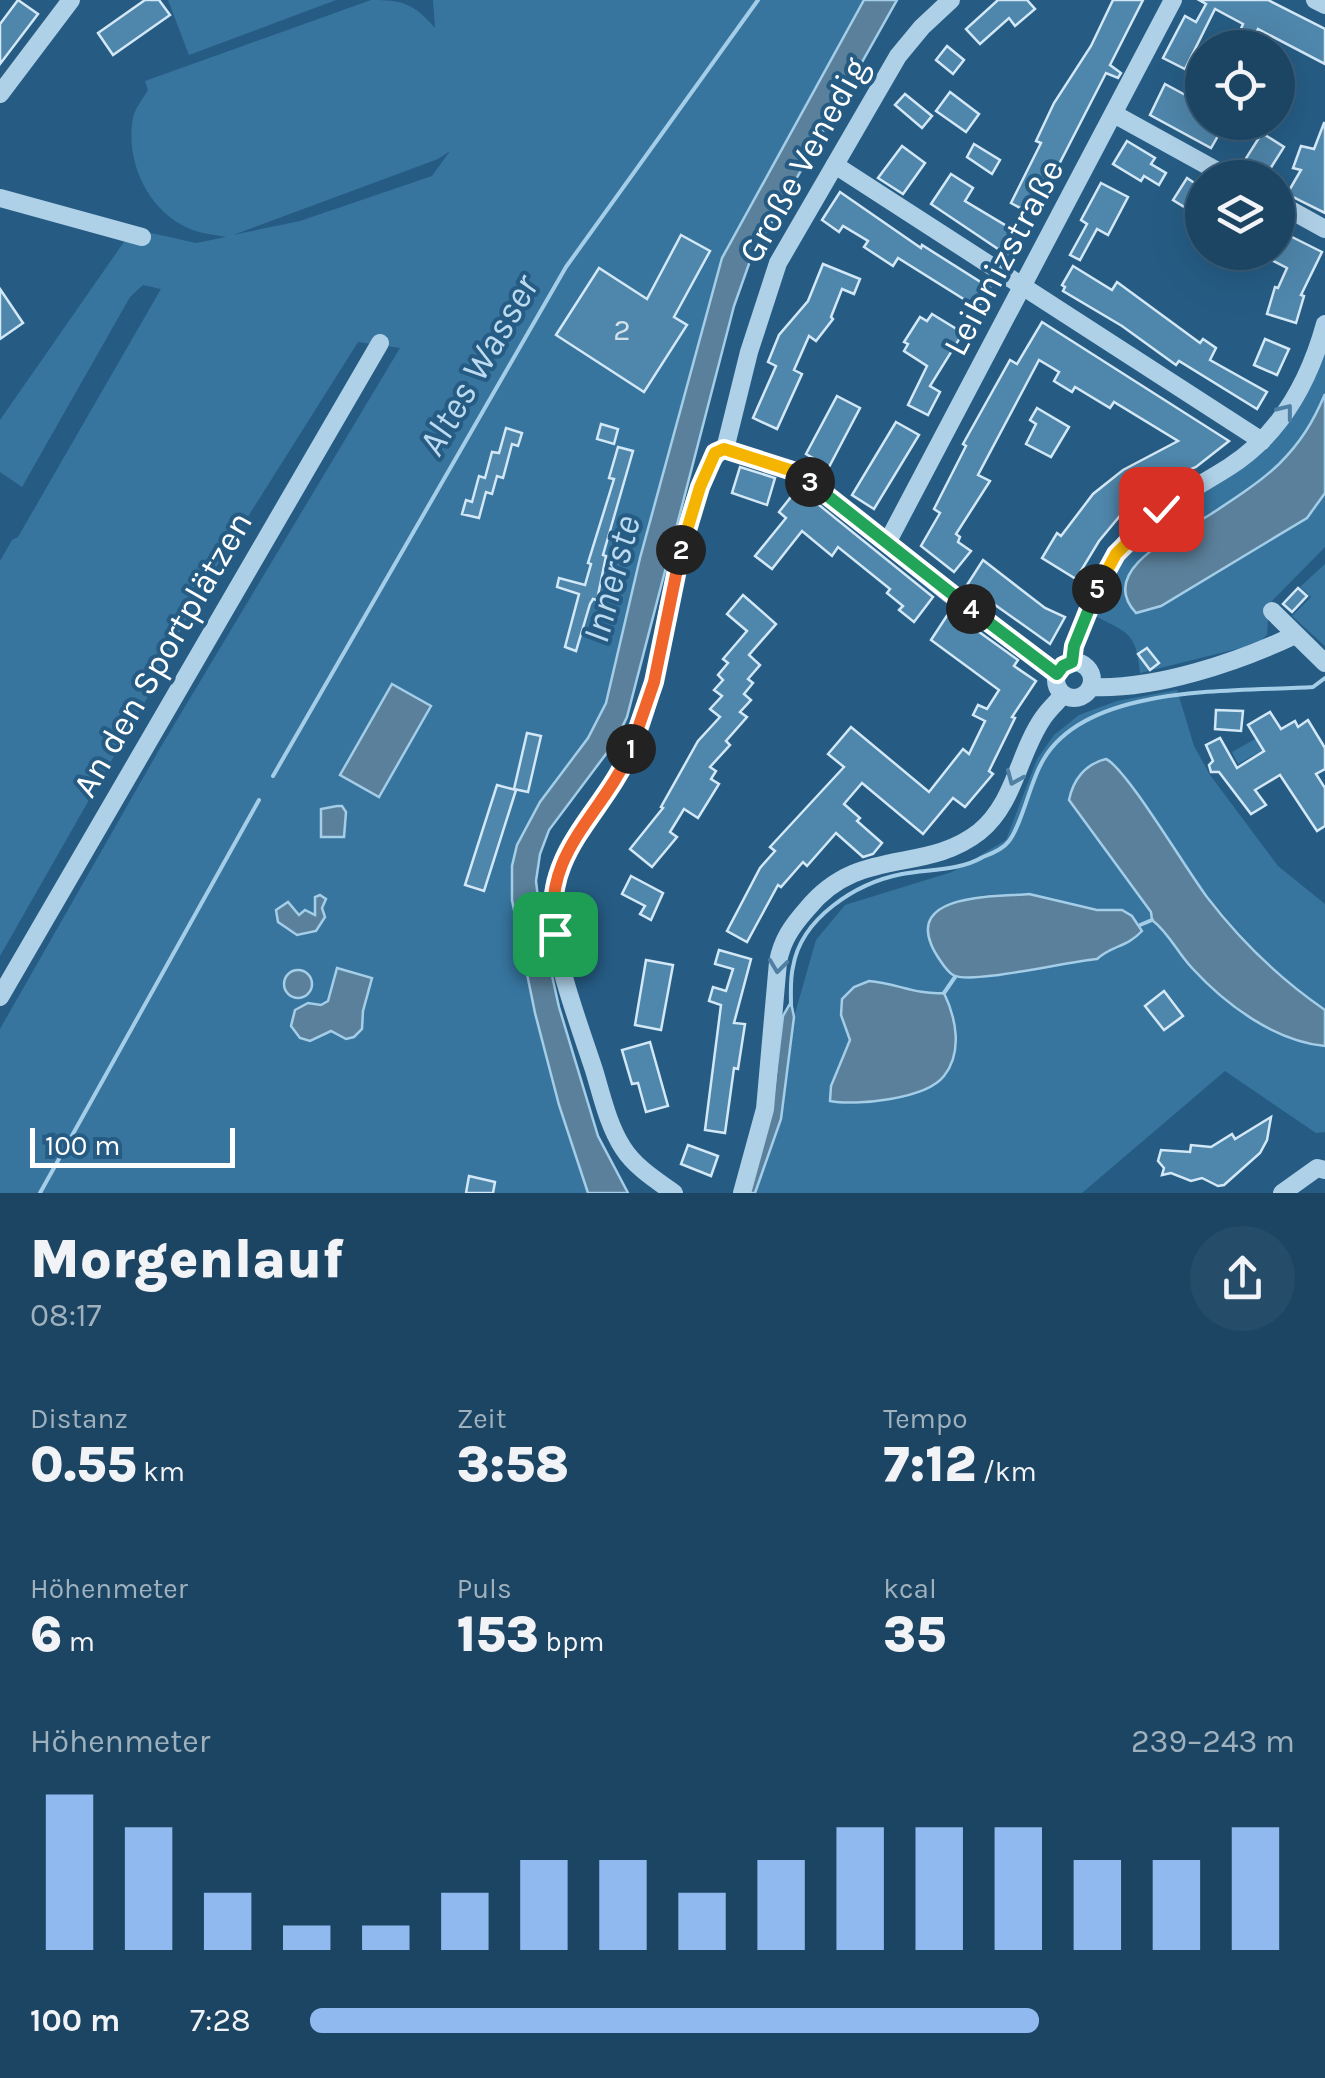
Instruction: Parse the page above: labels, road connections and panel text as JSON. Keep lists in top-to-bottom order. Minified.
{"streets":{"street":["Große Venedig","Leibnizstraße","An den Sportplätzen"]},"water":["Altes Wasser","Innerste"],"house_numbers":["2"],"scale_bar":"100 m","page":{"pins":["3","2","5","4","1"],"scale":"100 m","heading":["Morgenlauf","08:17"],"stats":[["Distanz","0.55 km"],["Zeit","3:58"],["Tempo","7:12 /km"],["Höhenmeter","6 m"],["Puls","153 bpm"],["kcal","35"]],"chart":["Höhenmeter","239–243 m"],"list":[{"name":"100 m","note":"7:28"}]}}
